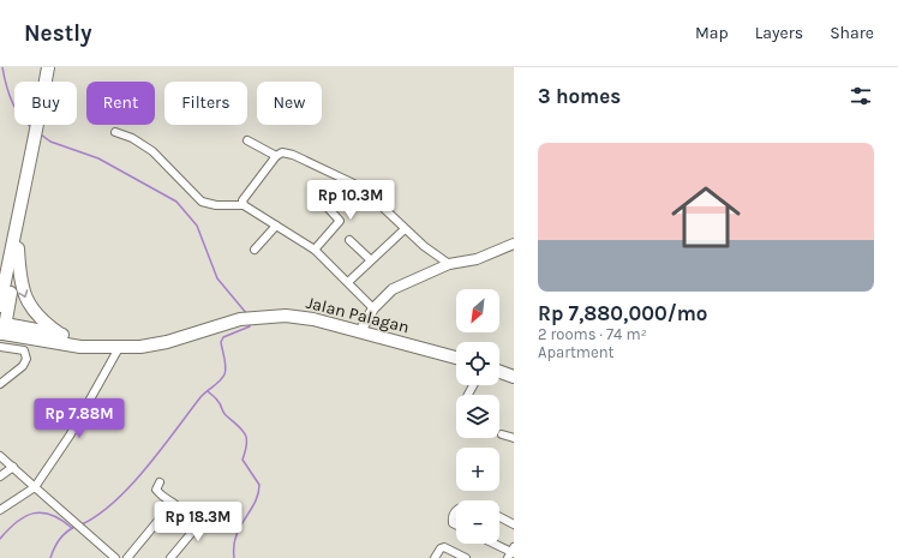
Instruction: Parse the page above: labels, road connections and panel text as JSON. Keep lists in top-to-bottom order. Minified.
{"streets":{"main road":["Jalan Palagan"]},"north":"bottom left","page":{"header":"Nestly","nav":["Map","Layers","Share"],"heading":"3 homes","chip":["Buy","Rent","Filters","New"],"list":[{"name":"Rp 7,880,000/mo","note":"2 rooms · 74 m² · Apartment"}],"price":["Rp 10.3M","Rp 7.88M","Rp 18.3M"],"map_buttons":["+","−"]}}
